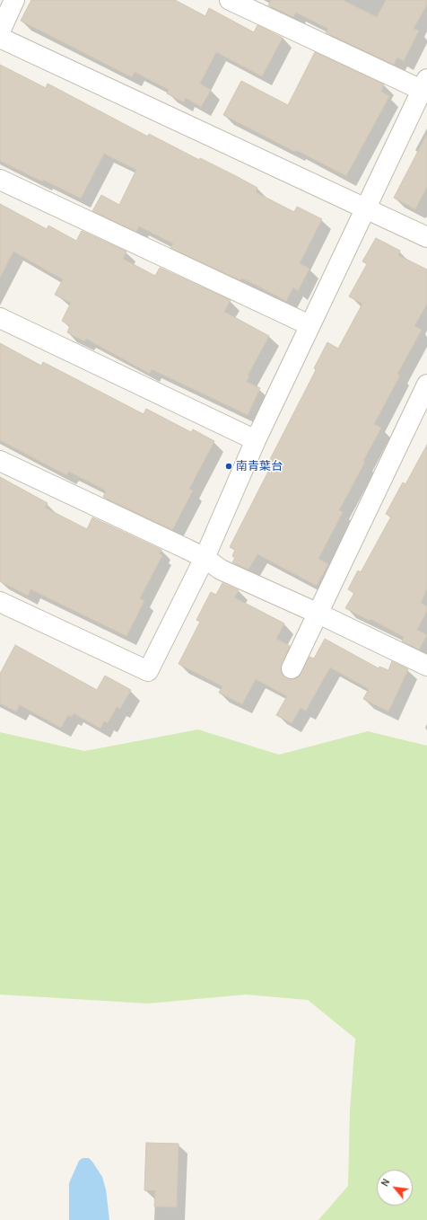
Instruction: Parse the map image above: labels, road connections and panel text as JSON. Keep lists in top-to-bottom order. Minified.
{"places":["南青葉台"],"north":"top left"}
